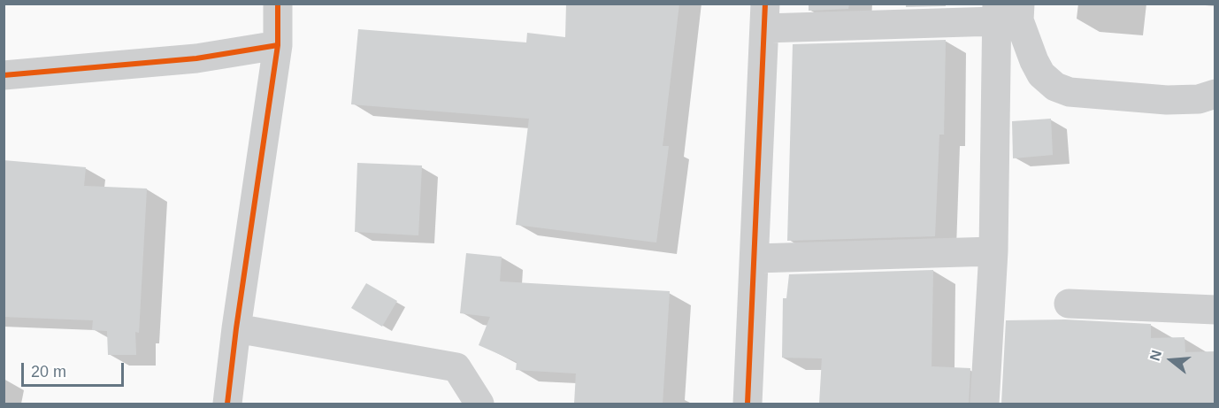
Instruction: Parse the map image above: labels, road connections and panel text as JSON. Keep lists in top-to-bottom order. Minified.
{"scale_bar":"20 m","north":"left"}
